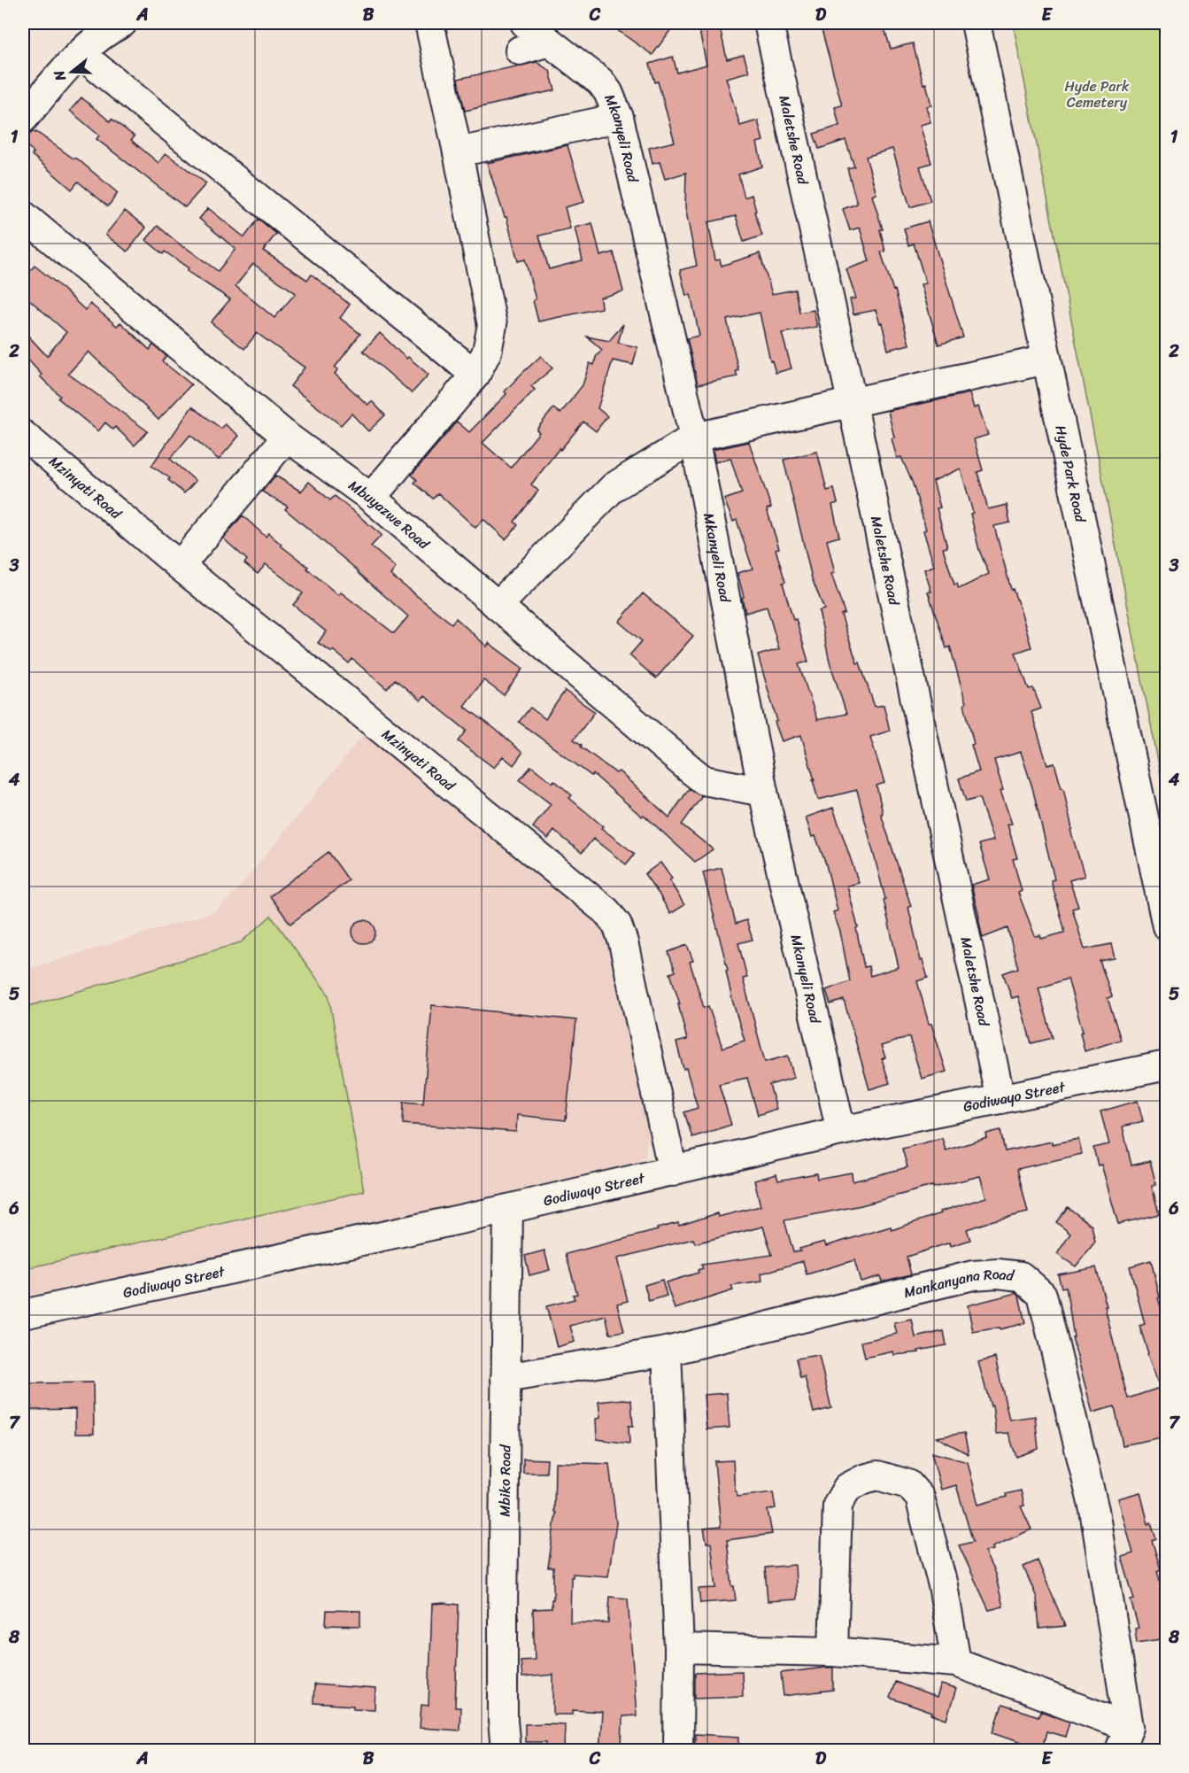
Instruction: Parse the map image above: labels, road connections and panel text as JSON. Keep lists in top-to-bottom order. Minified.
{"streets":{"street":["Mkanyeli Road","Maletshe Road","Hyde Park Road","Mzinyati Road","Mbuyazwe Road","Godiwayo Street","Mankanyana Road","Mbiko Road"]},"crossings":[["Mkanyeli Road","Mbuyazwe Road"],["Mkanyeli Road","Godiwayo Street"],["Maletshe Road","Godiwayo Street"],["Mzinyati Road","Godiwayo Street"],["Godiwayo Street","Mbiko Road"],["Mankanyana Road","Mbiko Road"]],"parks":["Hyde Park Cemetery"],"north":"left","grid":{"columns":["A","B","C","D","E"],"rows":["1","2","3","4","5","6","7","8"]}}
